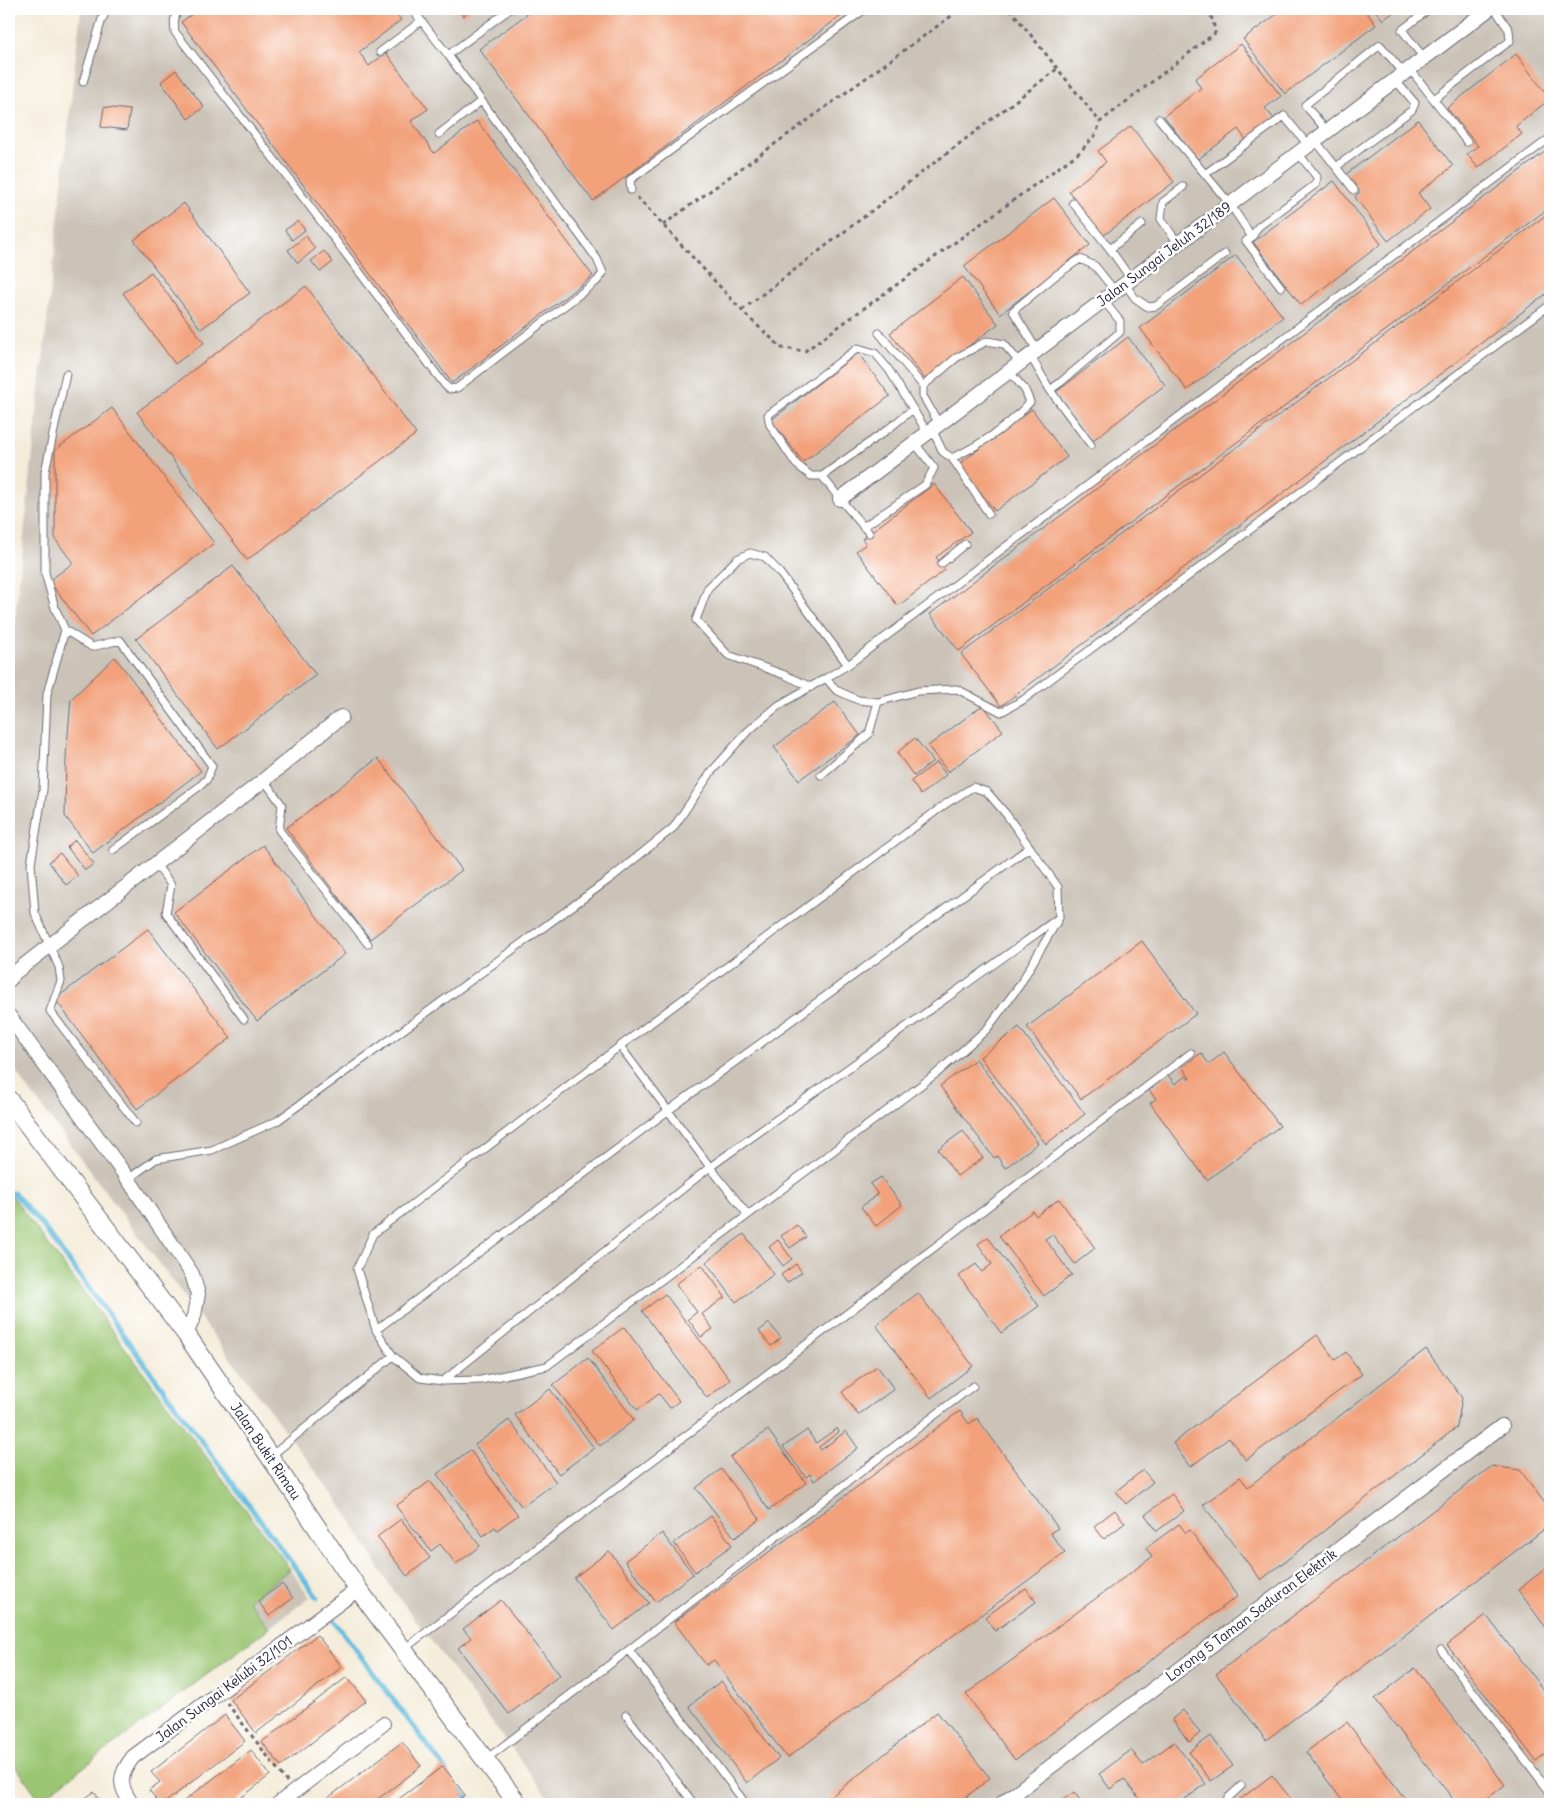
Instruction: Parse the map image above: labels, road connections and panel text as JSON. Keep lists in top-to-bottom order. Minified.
{"streets":{"street":["Jalan Sungai Jeluh 32/189","Jalan Bukit Rimau","Lorong 5 Taman Saduran Elektrik","Jalan Sungai Kelubi 32/101"]},"crossings":[["Jalan Bukit Rimau","Jalan Sungai Kelubi 32/101"]]}
